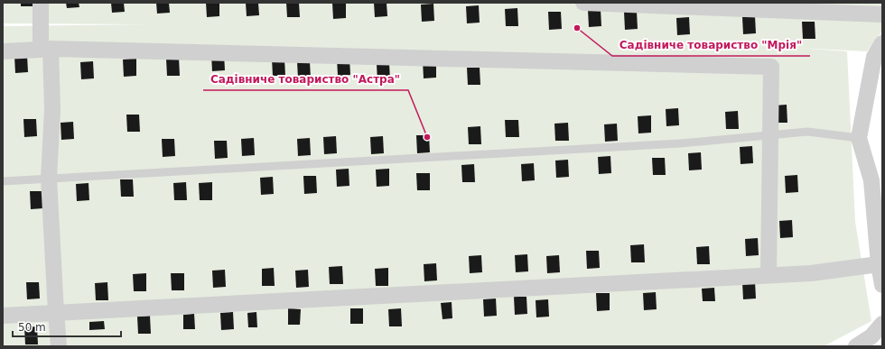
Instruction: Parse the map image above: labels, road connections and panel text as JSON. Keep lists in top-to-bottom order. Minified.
{"places":["Садівниче товариство \"Мрія\"","Садівниче товариство \"Астра\""],"scale_bar":"50 m"}
